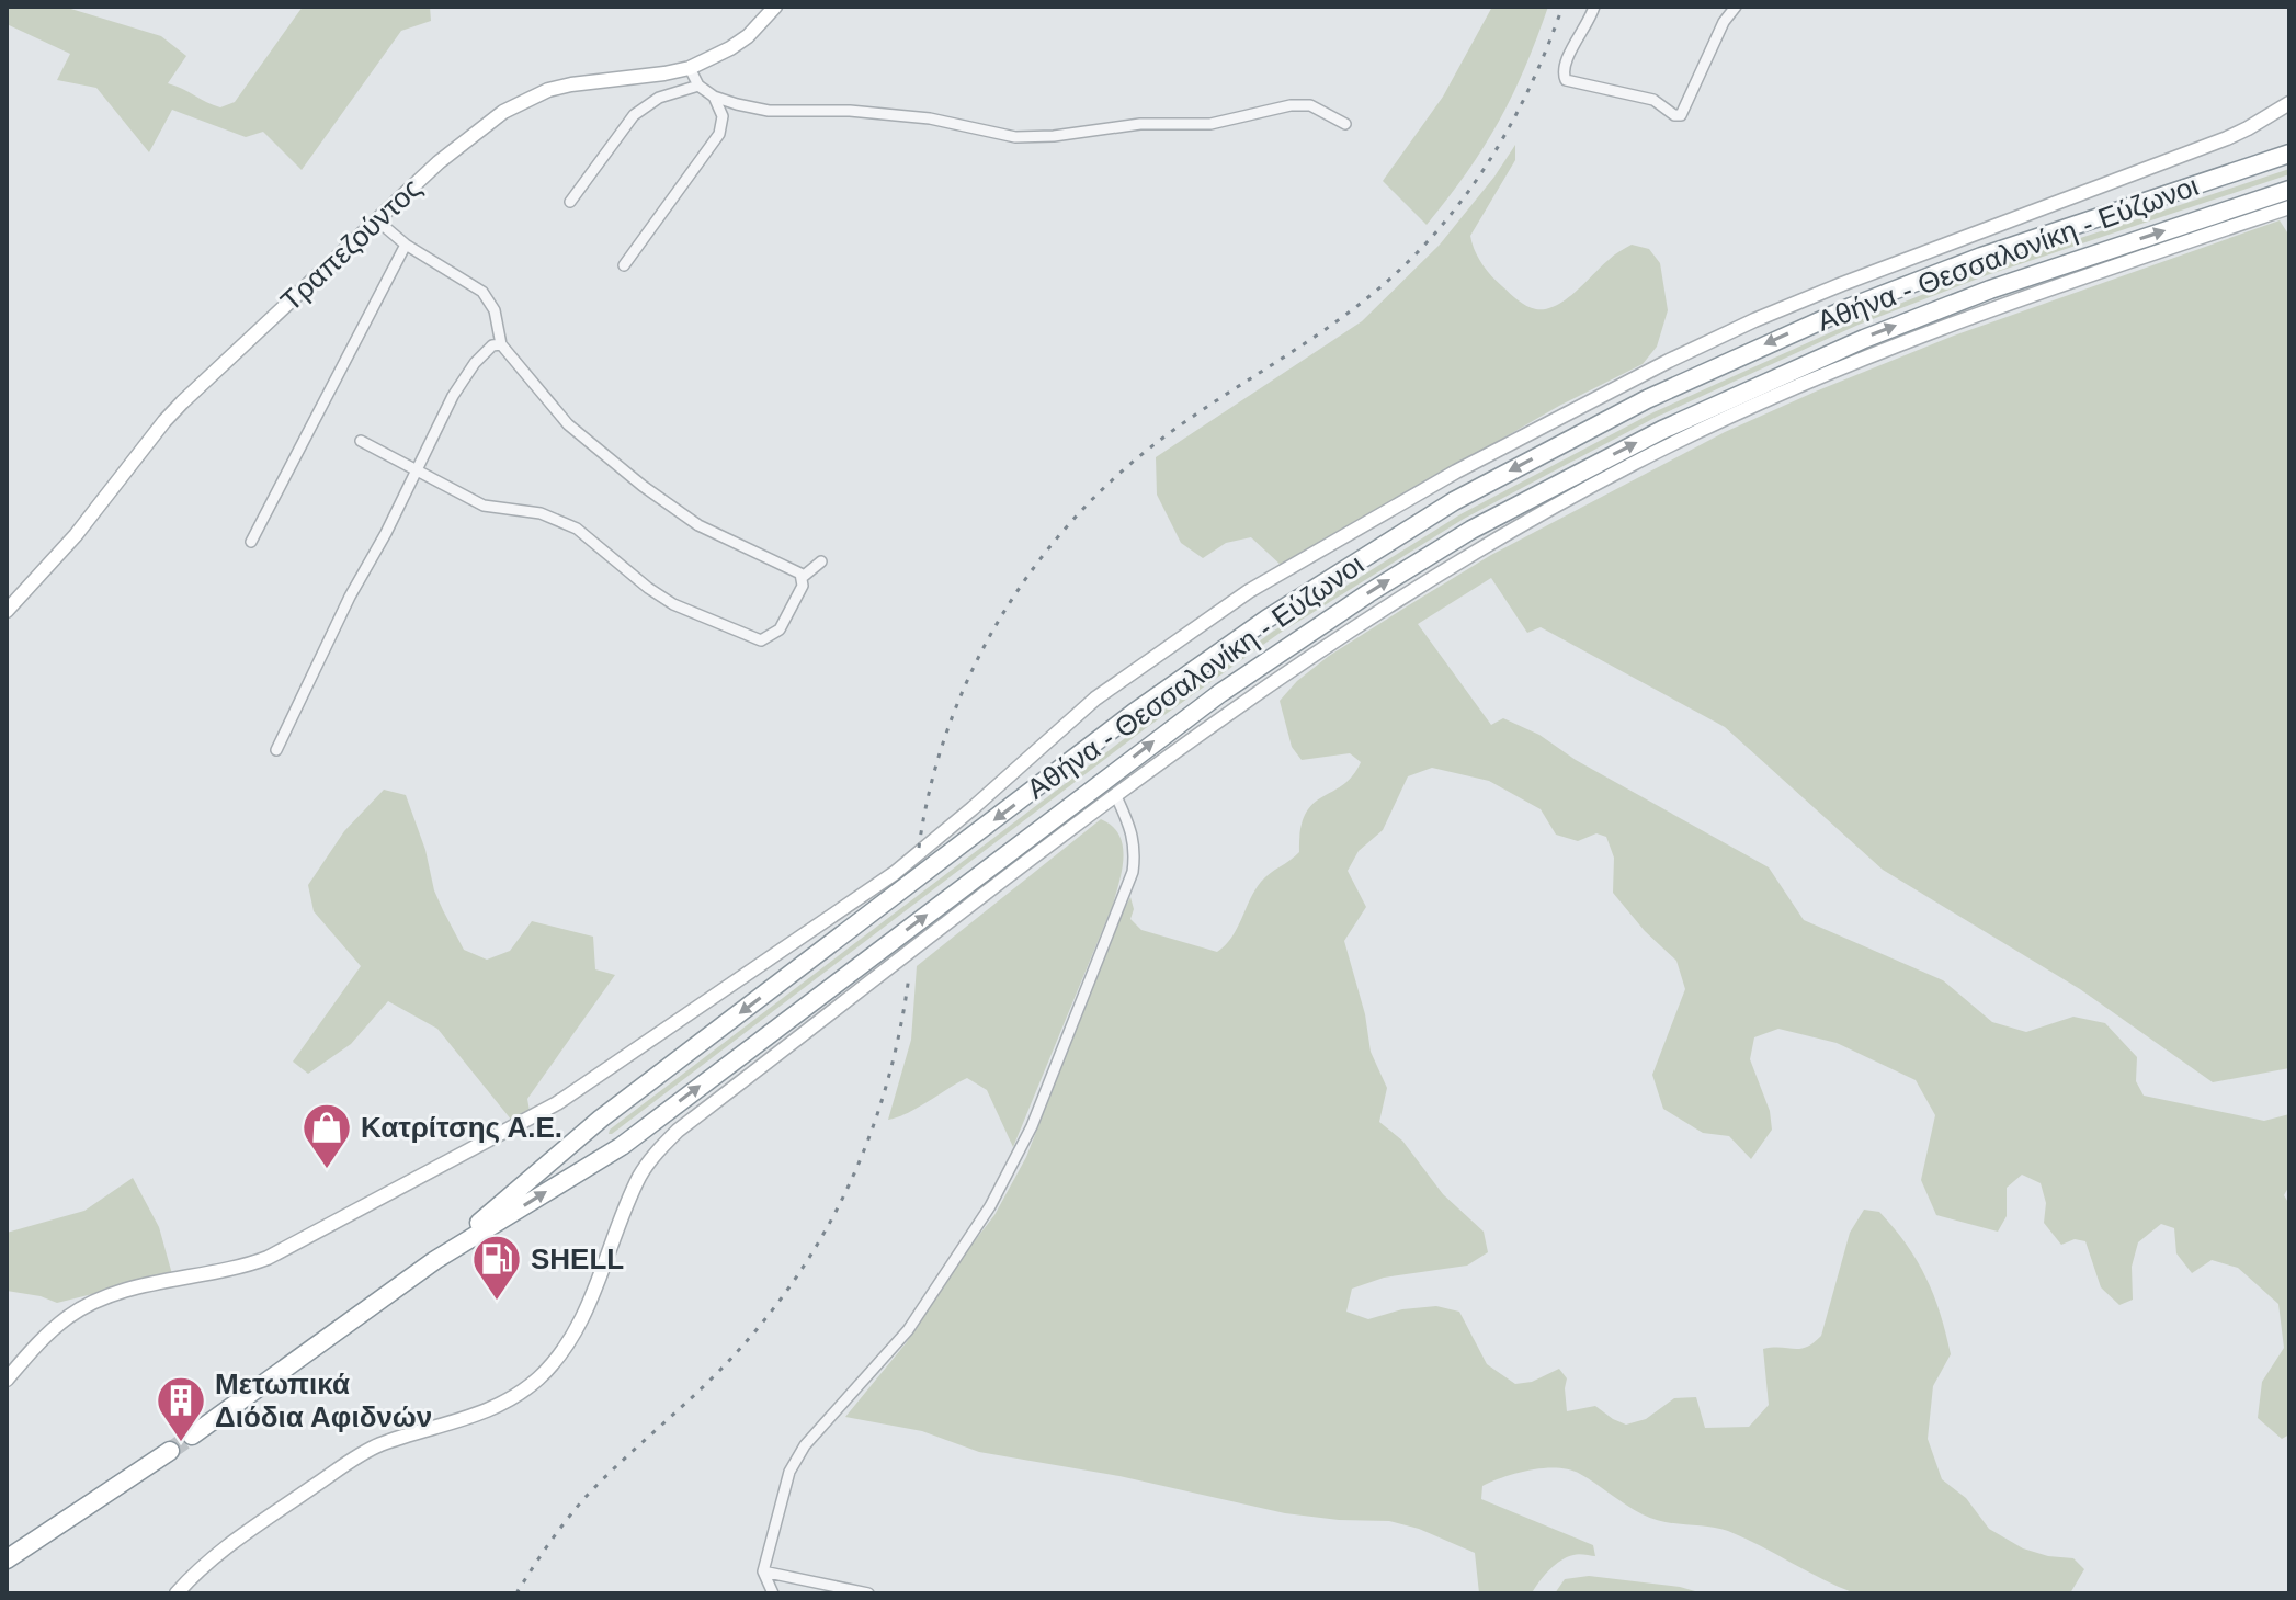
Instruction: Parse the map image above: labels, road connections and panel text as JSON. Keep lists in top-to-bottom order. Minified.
{"streets":{"highway":["Αθήνα - Θεσσαλονίκη - Εύζωνοι"],"main road":["Τραπεζούντος"]},"places":{"shop":["Κατρίτσης Α.Ε."],"fuel station":["SHELL"],"building":["Μετωπικά Διόδια Αφιδνών"]}}
